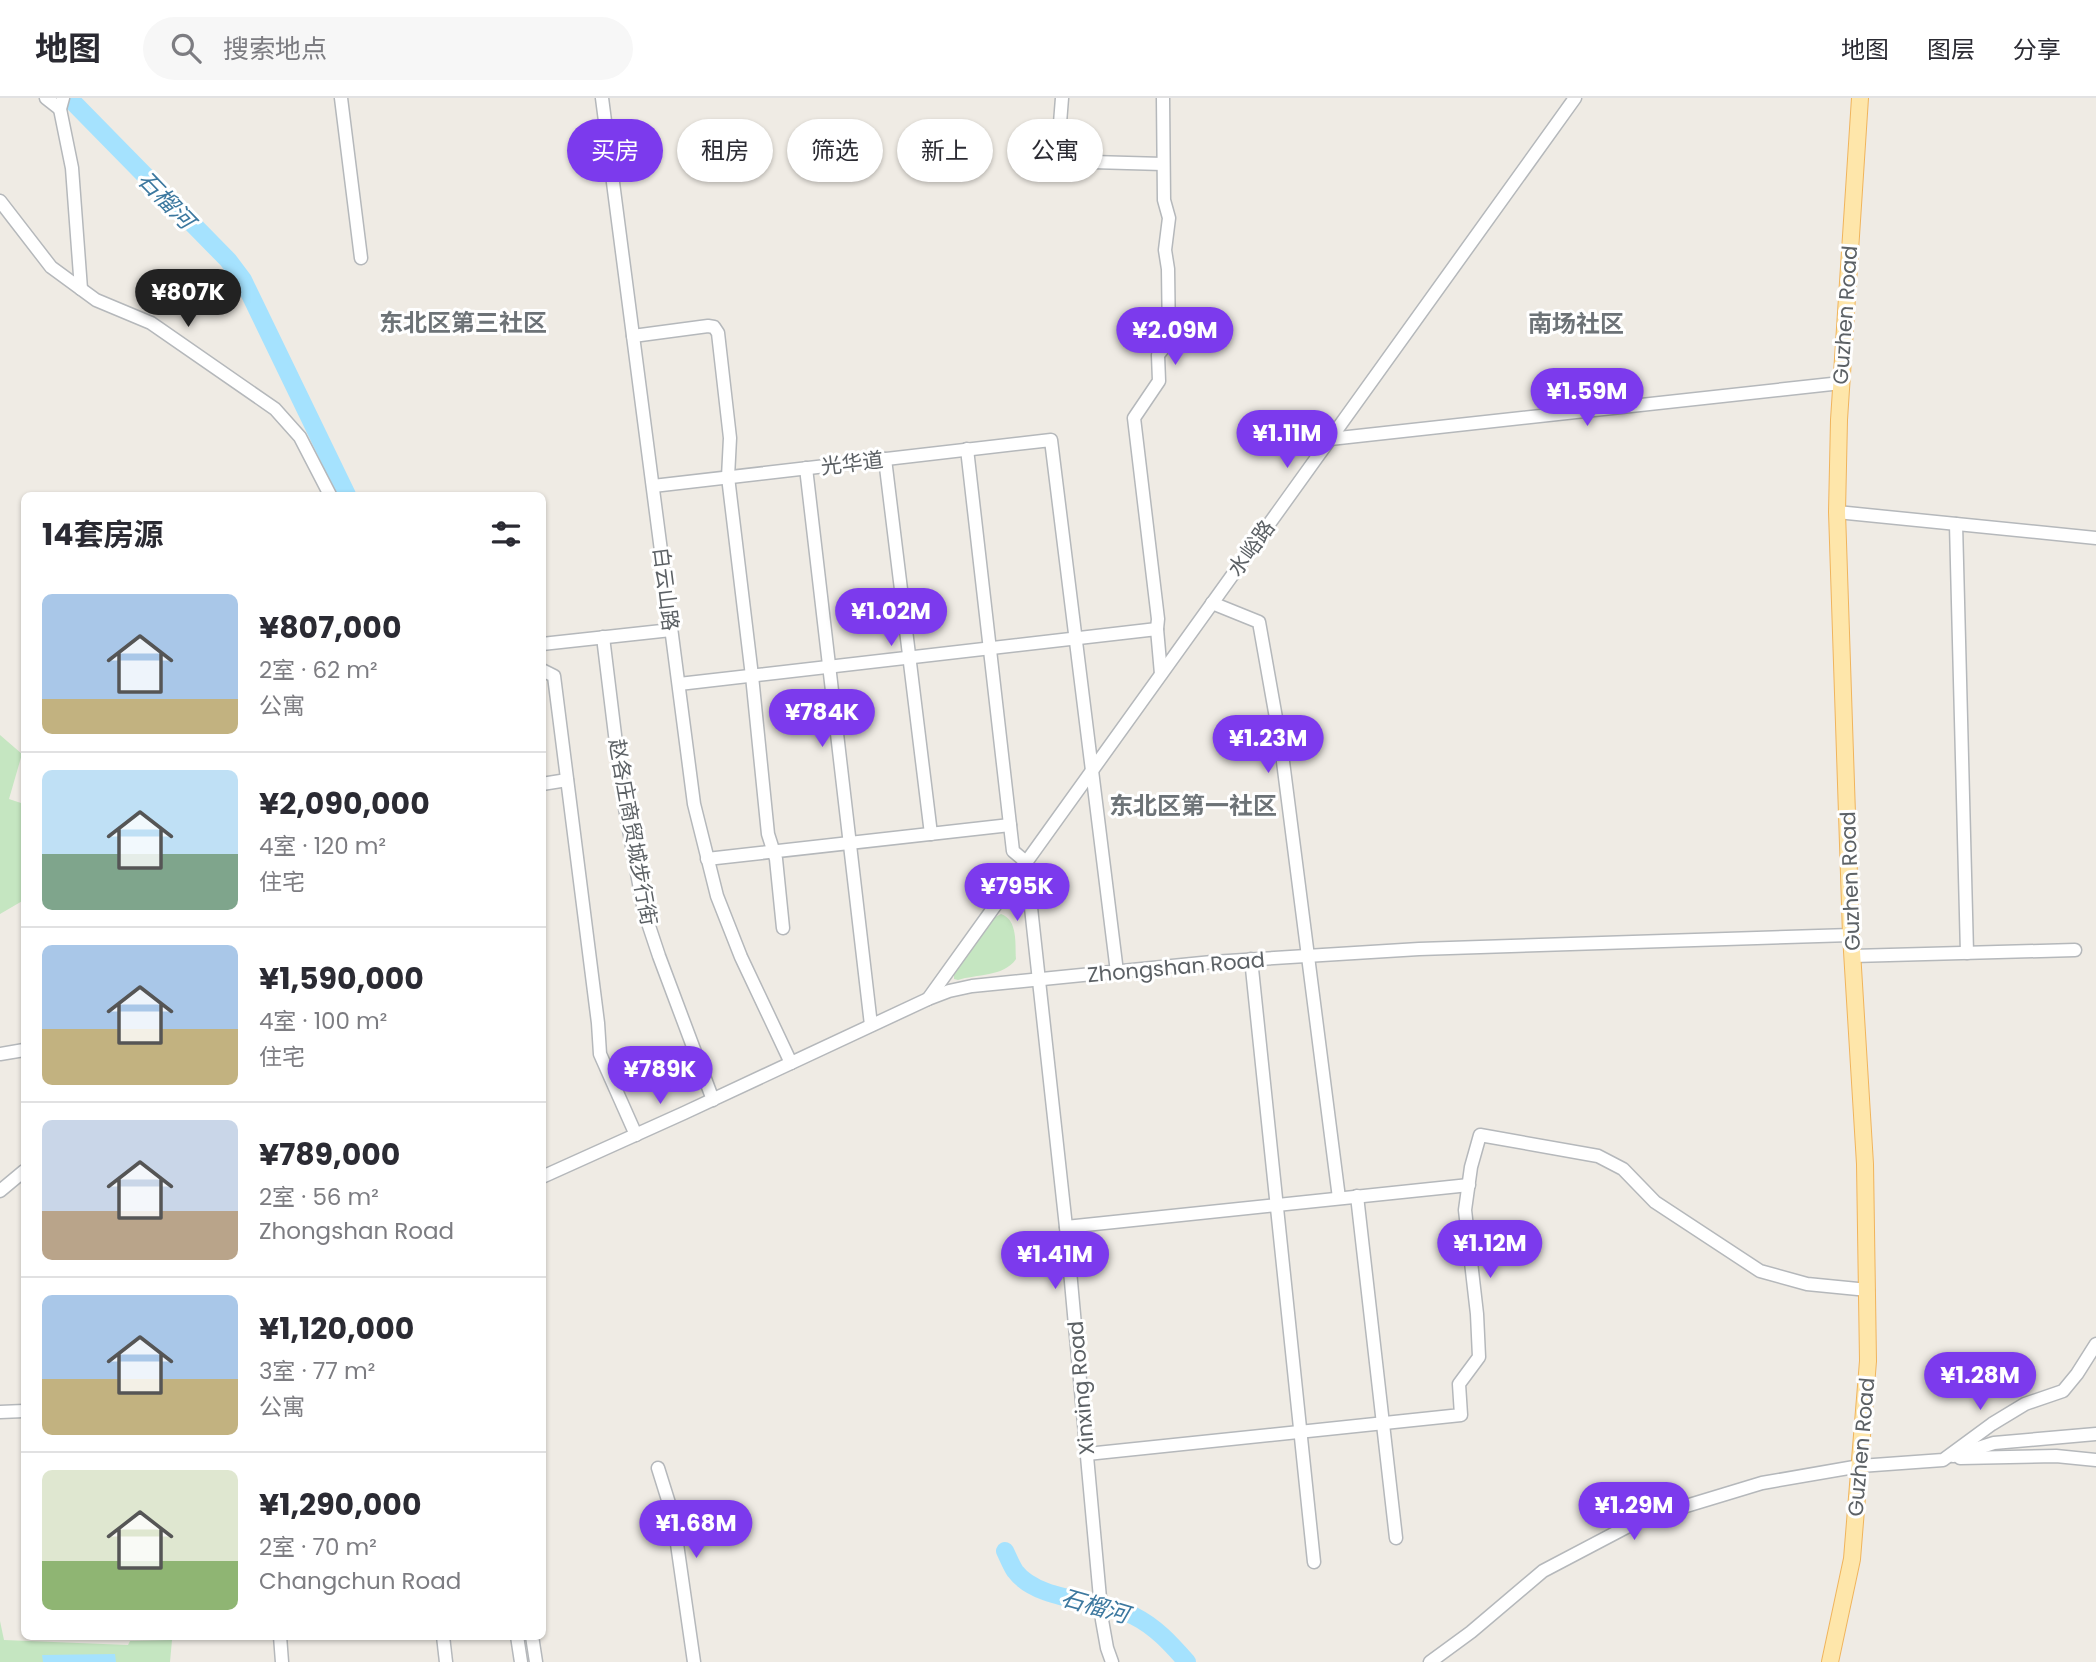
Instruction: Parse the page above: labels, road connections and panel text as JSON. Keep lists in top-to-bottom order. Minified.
{"streets":{"main road":["Guzhen Road"],"street":["光华道","水峪路","白云山路","赵各庄商贸城步行街","Zhongshan Road","Xinxing Road"]},"crossings":[["Guzhen Road","Zhongshan Road"],["光华道","白云山路"],["水峪路","Zhongshan Road"],["水峪路","Xinxing Road"],["白云山路","Zhongshan Road"],["赵各庄商贸城步行街","Zhongshan Road"],["Zhongshan Road","Xinxing Road"]],"districts":["东北区第三社区","南场社区","东北区第一社区"],"water":["石榴河"],"page":{"header":"地图","search":"搜索地点","nav":["地图","图层","分享"],"chip":["买房","租房","筛选","新上","公寓"],"price":["¥807K","¥2.09M","¥1.59M","¥1.11M","¥1.02M","¥784K","¥1.23M","¥795K","¥789K","¥1.12M","¥1.41M","¥1.28M","¥1.29M","¥1.68M"],"heading":"14套房源","list":[{"name":"¥807,000","note":"2室 · 62 m² · 公寓"},{"name":"¥2,090,000","note":"4室 · 120 m² · 住宅"},{"name":"¥1,590,000","note":"4室 · 100 m² · 住宅"},{"name":"¥789,000","note":"2室 · 56 m² · Zhongshan Road"},{"name":"¥1,120,000","note":"3室 · 77 m² · 公寓"},{"name":"¥1,290,000","note":"2室 · 70 m² · Changchun Road"}]}}
